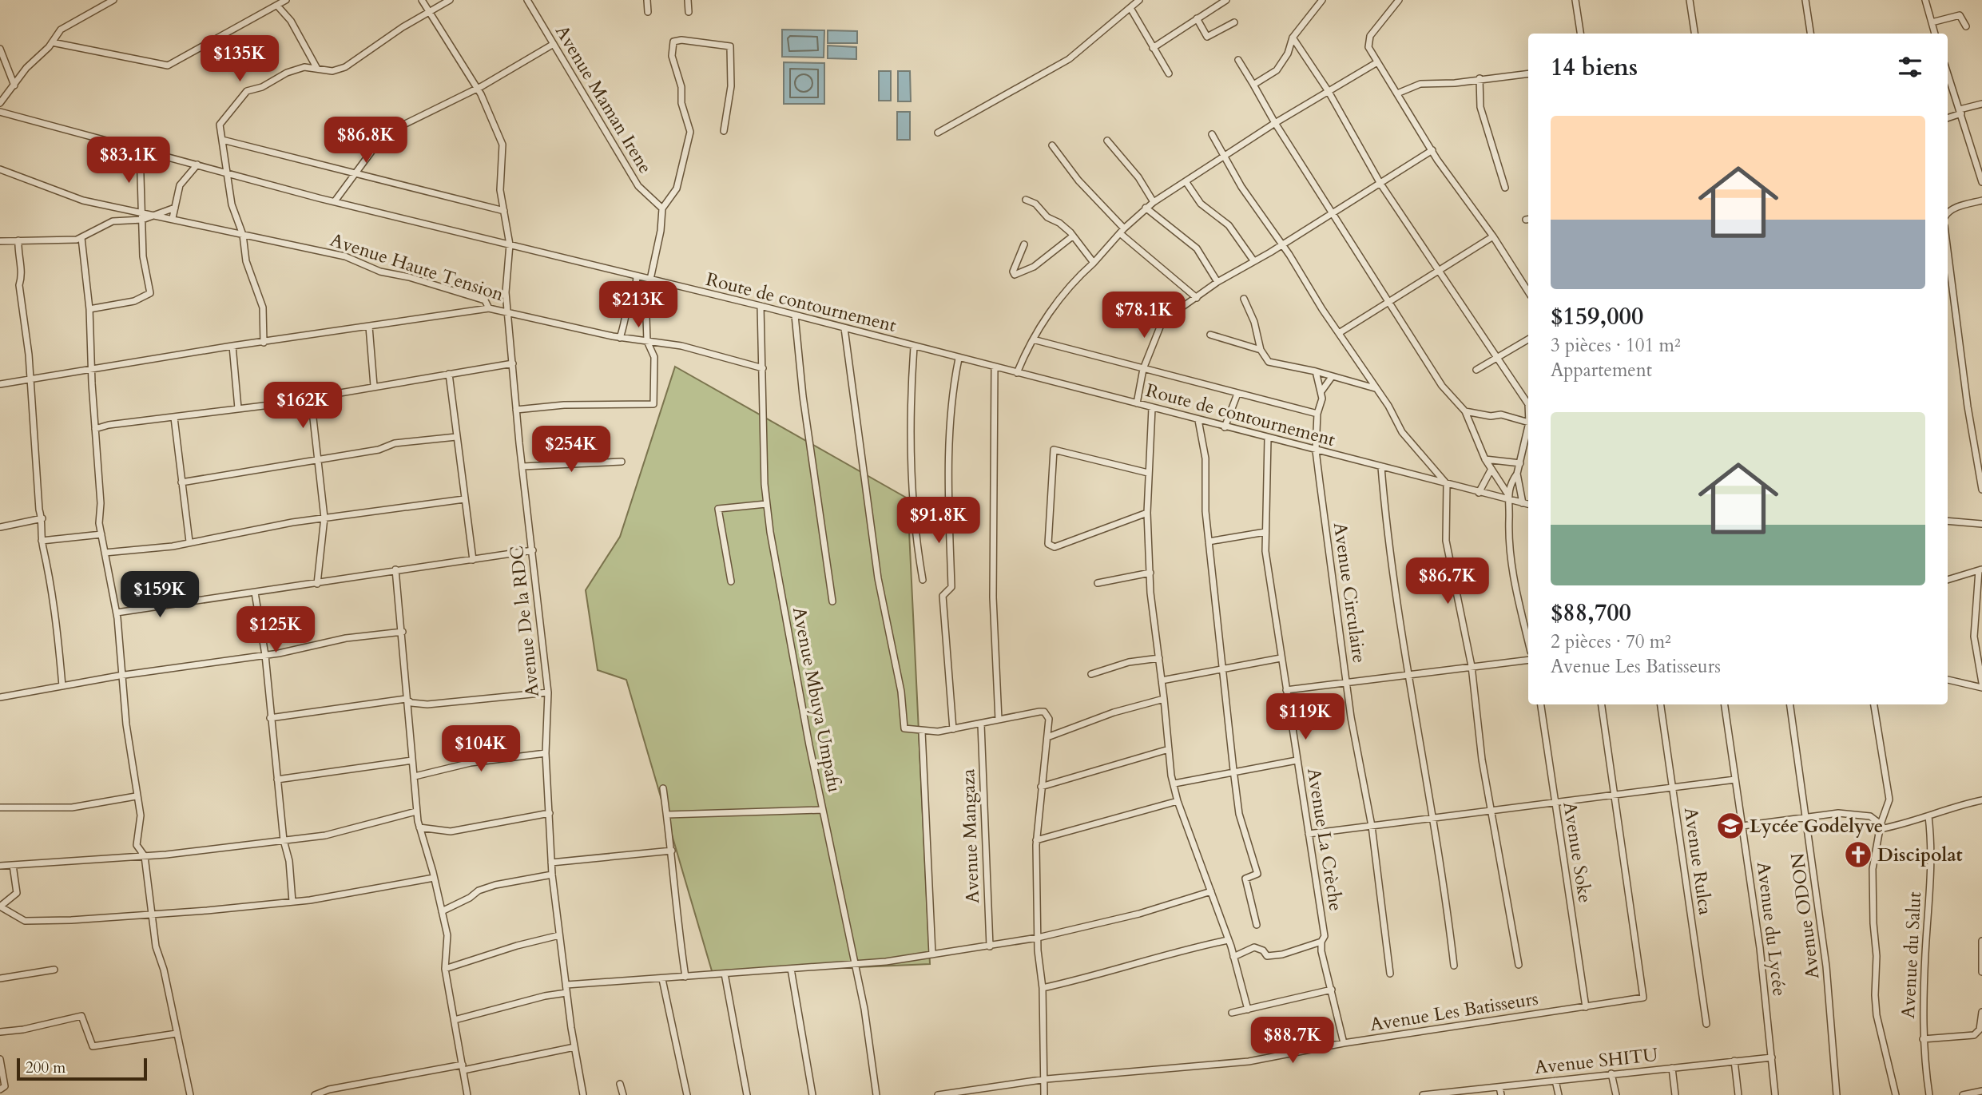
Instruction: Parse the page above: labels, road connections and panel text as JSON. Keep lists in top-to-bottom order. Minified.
{"streets":{"street":["Avenue Maman Irene","Avenue Haute Tension","Route de contournement","Avenue Circulaire","Avenue De la RDC","Avenue Mbuya Umpafu","Avenue Mangaza","Avenue La Crèche","Avenue Soke","Avenue Rulca","Avenue ODON","Avenue du Lycée","Avenue du Salut","Avenue Les Batisseurs","Avenue SHITU"]},"crossings":[["Avenue Haute Tension","Avenue De la RDC"],["Avenue Haute Tension","Avenue Mbuya Umpafu"],["Route de contournement","Avenue Circulaire"],["Route de contournement","Avenue De la RDC"],["Route de contournement","Avenue Mbuya Umpafu"],["Route de contournement","Avenue La Crèche"],["Avenue La Crèche","Avenue Les Batisseurs"],["Avenue Soke","Avenue Les Batisseurs"],["Avenue du Lycée","Avenue SHITU"]],"places":{"school or university":["Lycée Godelyve"],"church":["Discipolat"]},"scale_bar":"200 m","page":{"heading":"14 biens","price":["$135K","$86.8K","$83.1K","$213K","$78.1K","$162K","$254K","$91.8K","$86.7K","$159K","$125K","$119K","$104K","$88.7K"],"list":[{"name":"$159,000","note":"3 pièces · 101 m² · Appartement"},{"name":"$88,700","note":"2 pièces · 70 m² · Avenue Les Batisseurs"}],"scale":"200 m"}}
